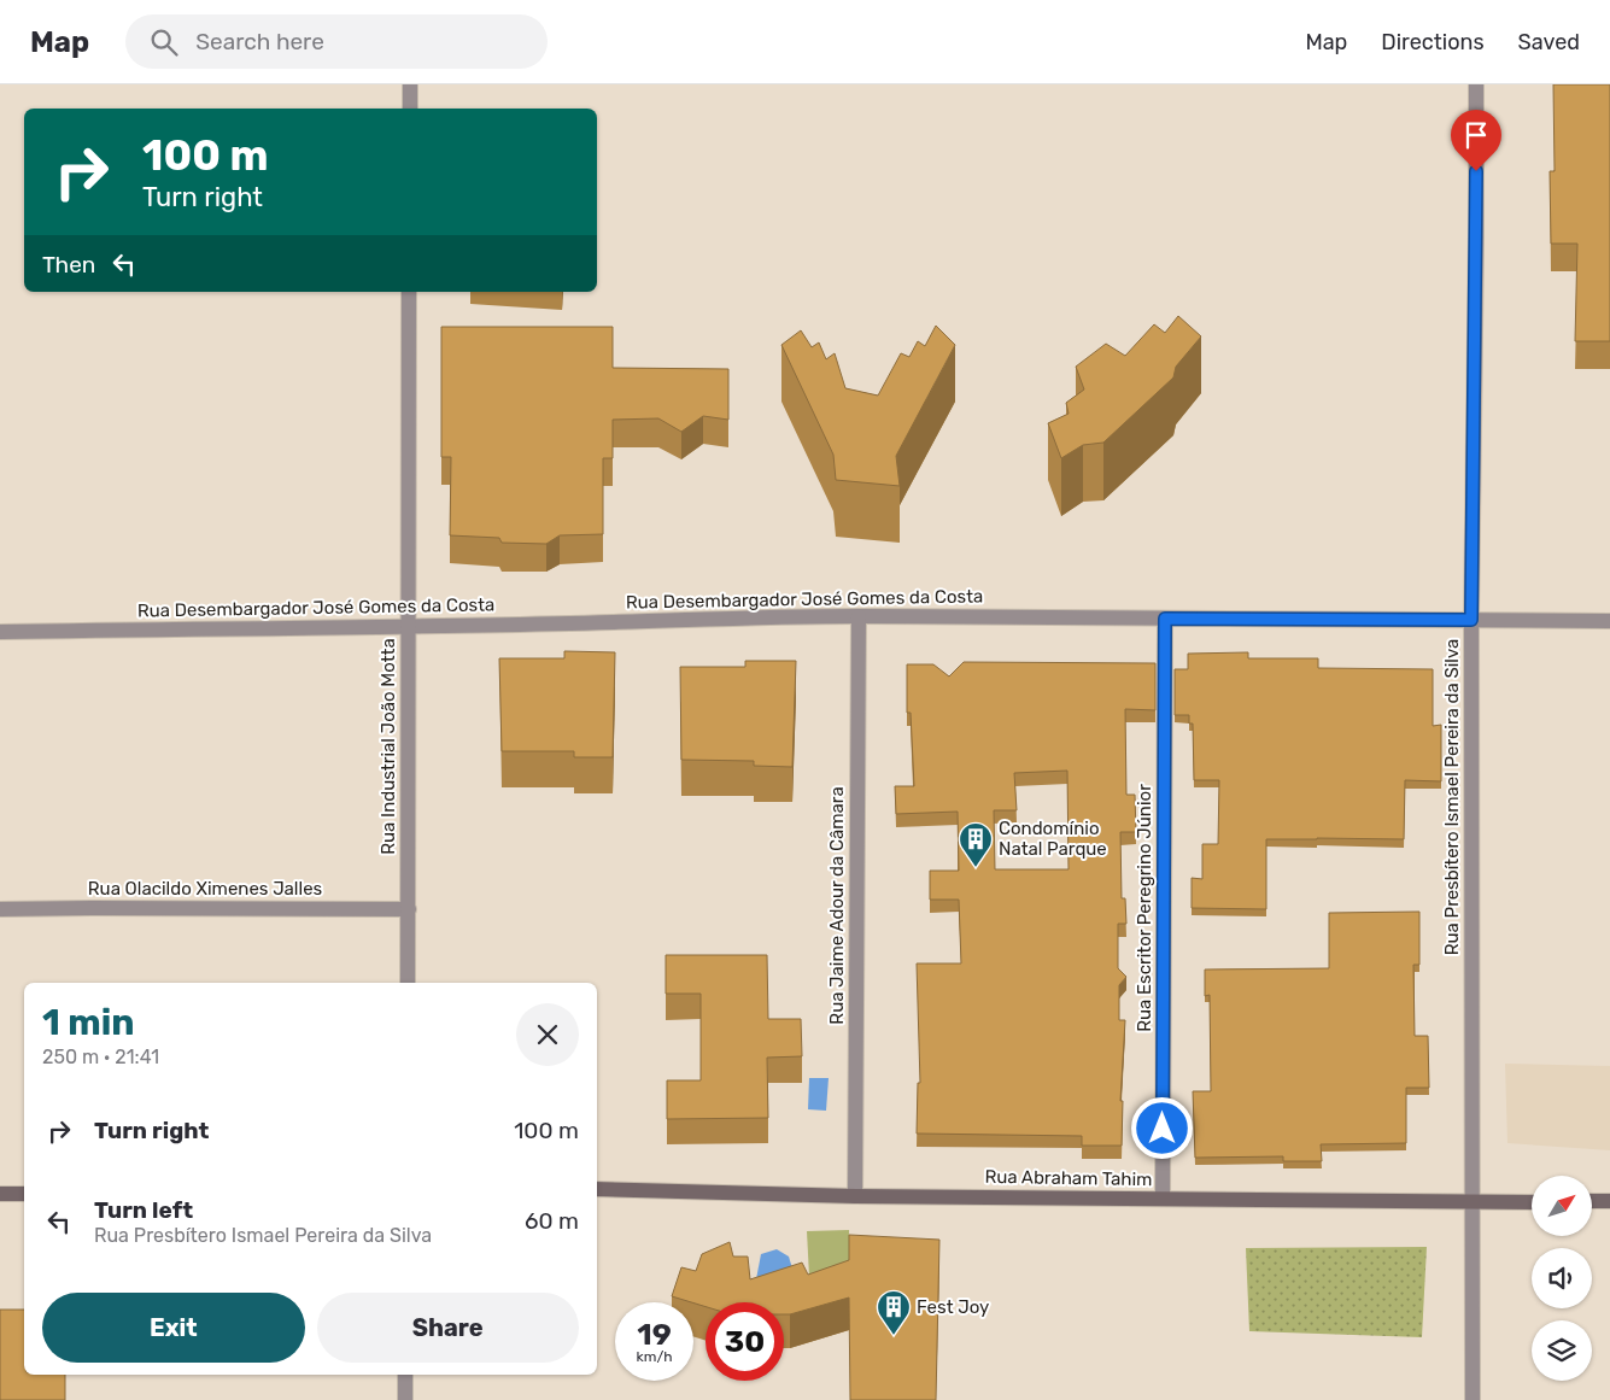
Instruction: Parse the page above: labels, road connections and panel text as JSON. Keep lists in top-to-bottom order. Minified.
{"streets":{"main road":["Rua Abraham Tahim"],"street":["Rua Desembargador José Gomes da Costa","Rua Industrial João Motta","Rua Presbítero Ismael Pereira da Silva","Rua Olacildo Ximenes Jalles","Rua Jaime Adour da Câmara","Rua Escritor Peregrino Júnior"]},"crossings":[["Rua Desembargador José Gomes da Costa","Rua Industrial João Motta"],["Rua Desembargador José Gomes da Costa","Rua Presbítero Ismael Pereira da Silva"],["Rua Desembargador José Gomes da Costa","Rua Jaime Adour da Câmara"],["Rua Desembargador José Gomes da Costa","Rua Escritor Peregrino Júnior"],["Rua Industrial João Motta","Rua Olacildo Ximenes Jalles"],["Rua Presbítero Ismael Pereira da Silva","Rua Abraham Tahim"],["Rua Jaime Adour da Câmara","Rua Abraham Tahim"],["Rua Escritor Peregrino Júnior","Rua Abraham Tahim"]],"places":{"building":["Condomínio Natal Parque","Fest Joy"]},"north":"top right","page":{"header":"Map","search":"Search here","nav":["Map","Directions","Saved"],"turn":["100 m","Turn right"],"then":"Then","heading":["1 min","250 m · 21:41"],"list":[{"name":"Turn right","value":"100 m"},{"name":"Turn left","note":"Rua Presbítero Ismael Pereira da Silva","value":"60 m"}],"buttons":["Exit","Share"],"speed":"19 km/h","limit":"30"}}
